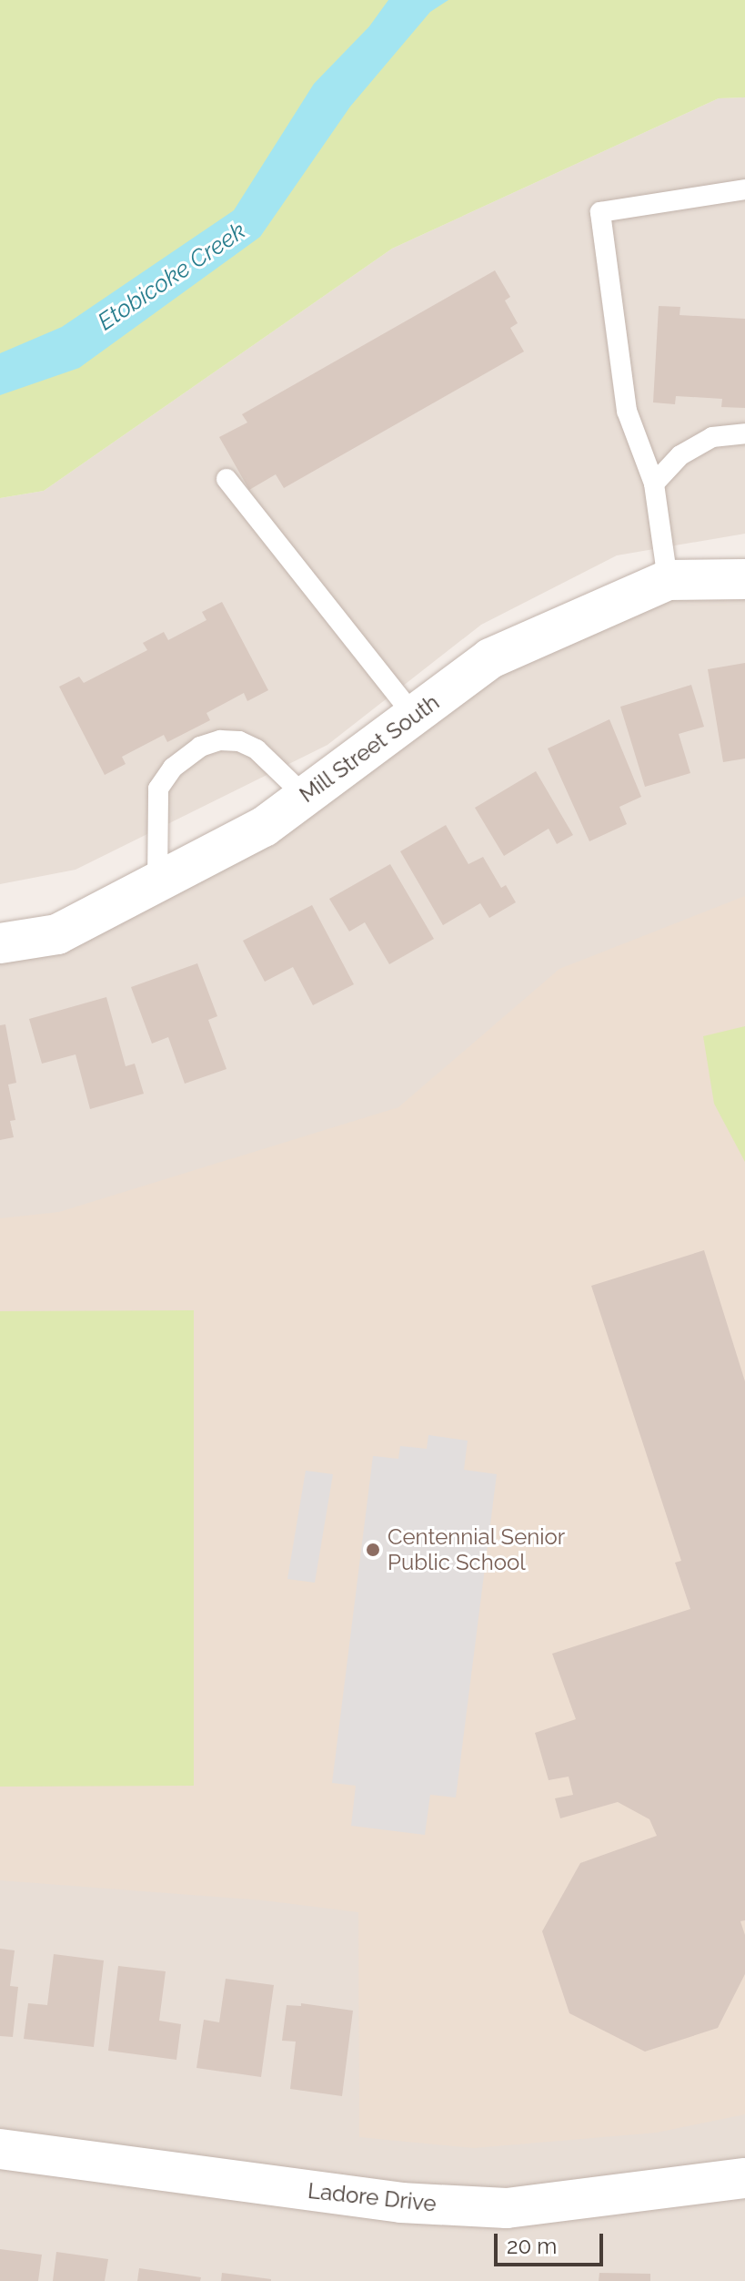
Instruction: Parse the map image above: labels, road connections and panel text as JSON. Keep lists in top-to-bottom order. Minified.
{"streets":{"street":["Mill Street South","Ladore Drive"]},"water":["Etobicoke Creek"],"places":["Centennial Senior Public School"],"scale_bar":"20 m"}
